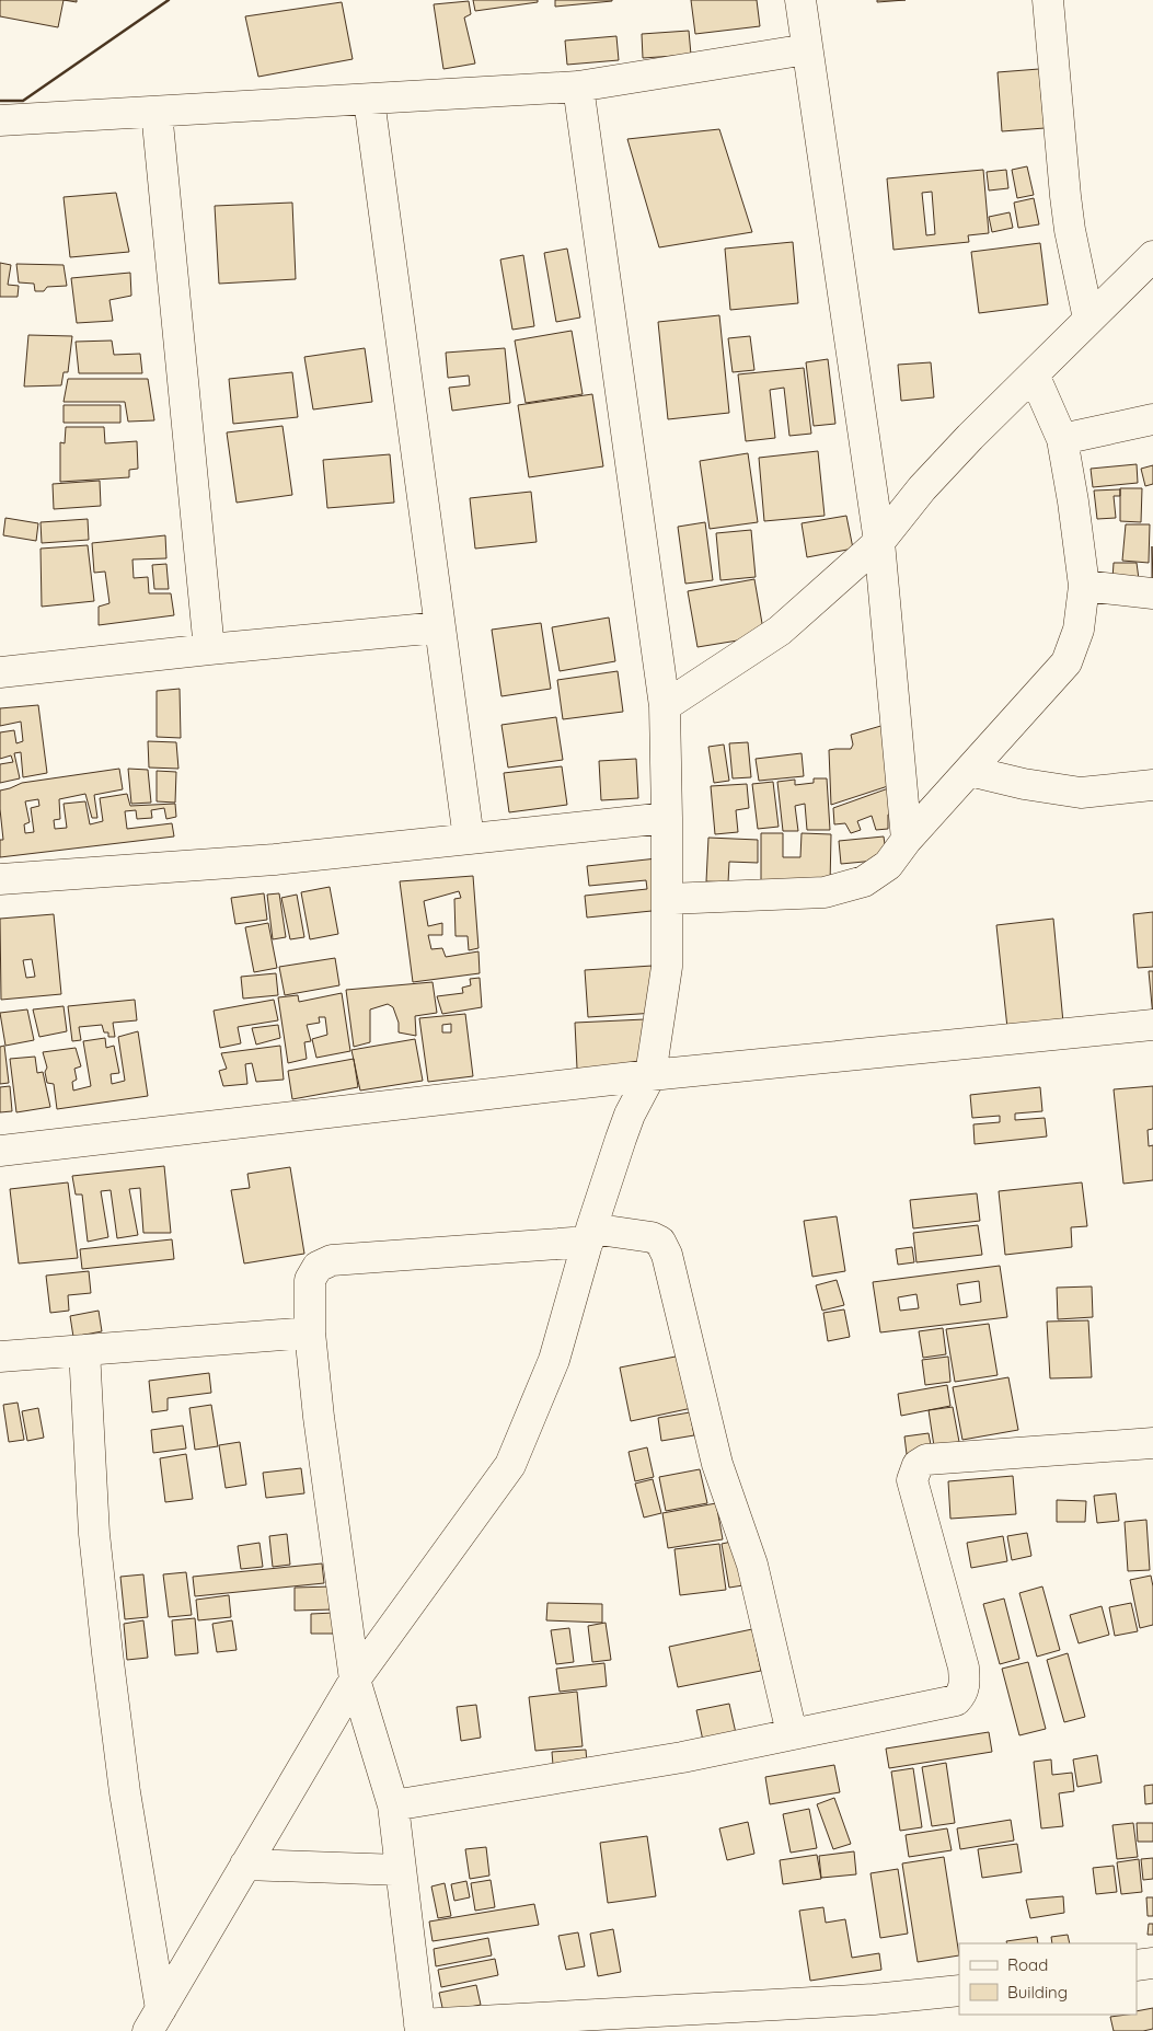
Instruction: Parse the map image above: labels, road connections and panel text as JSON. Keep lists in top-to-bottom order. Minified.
{"legend":["Road","Building"]}
